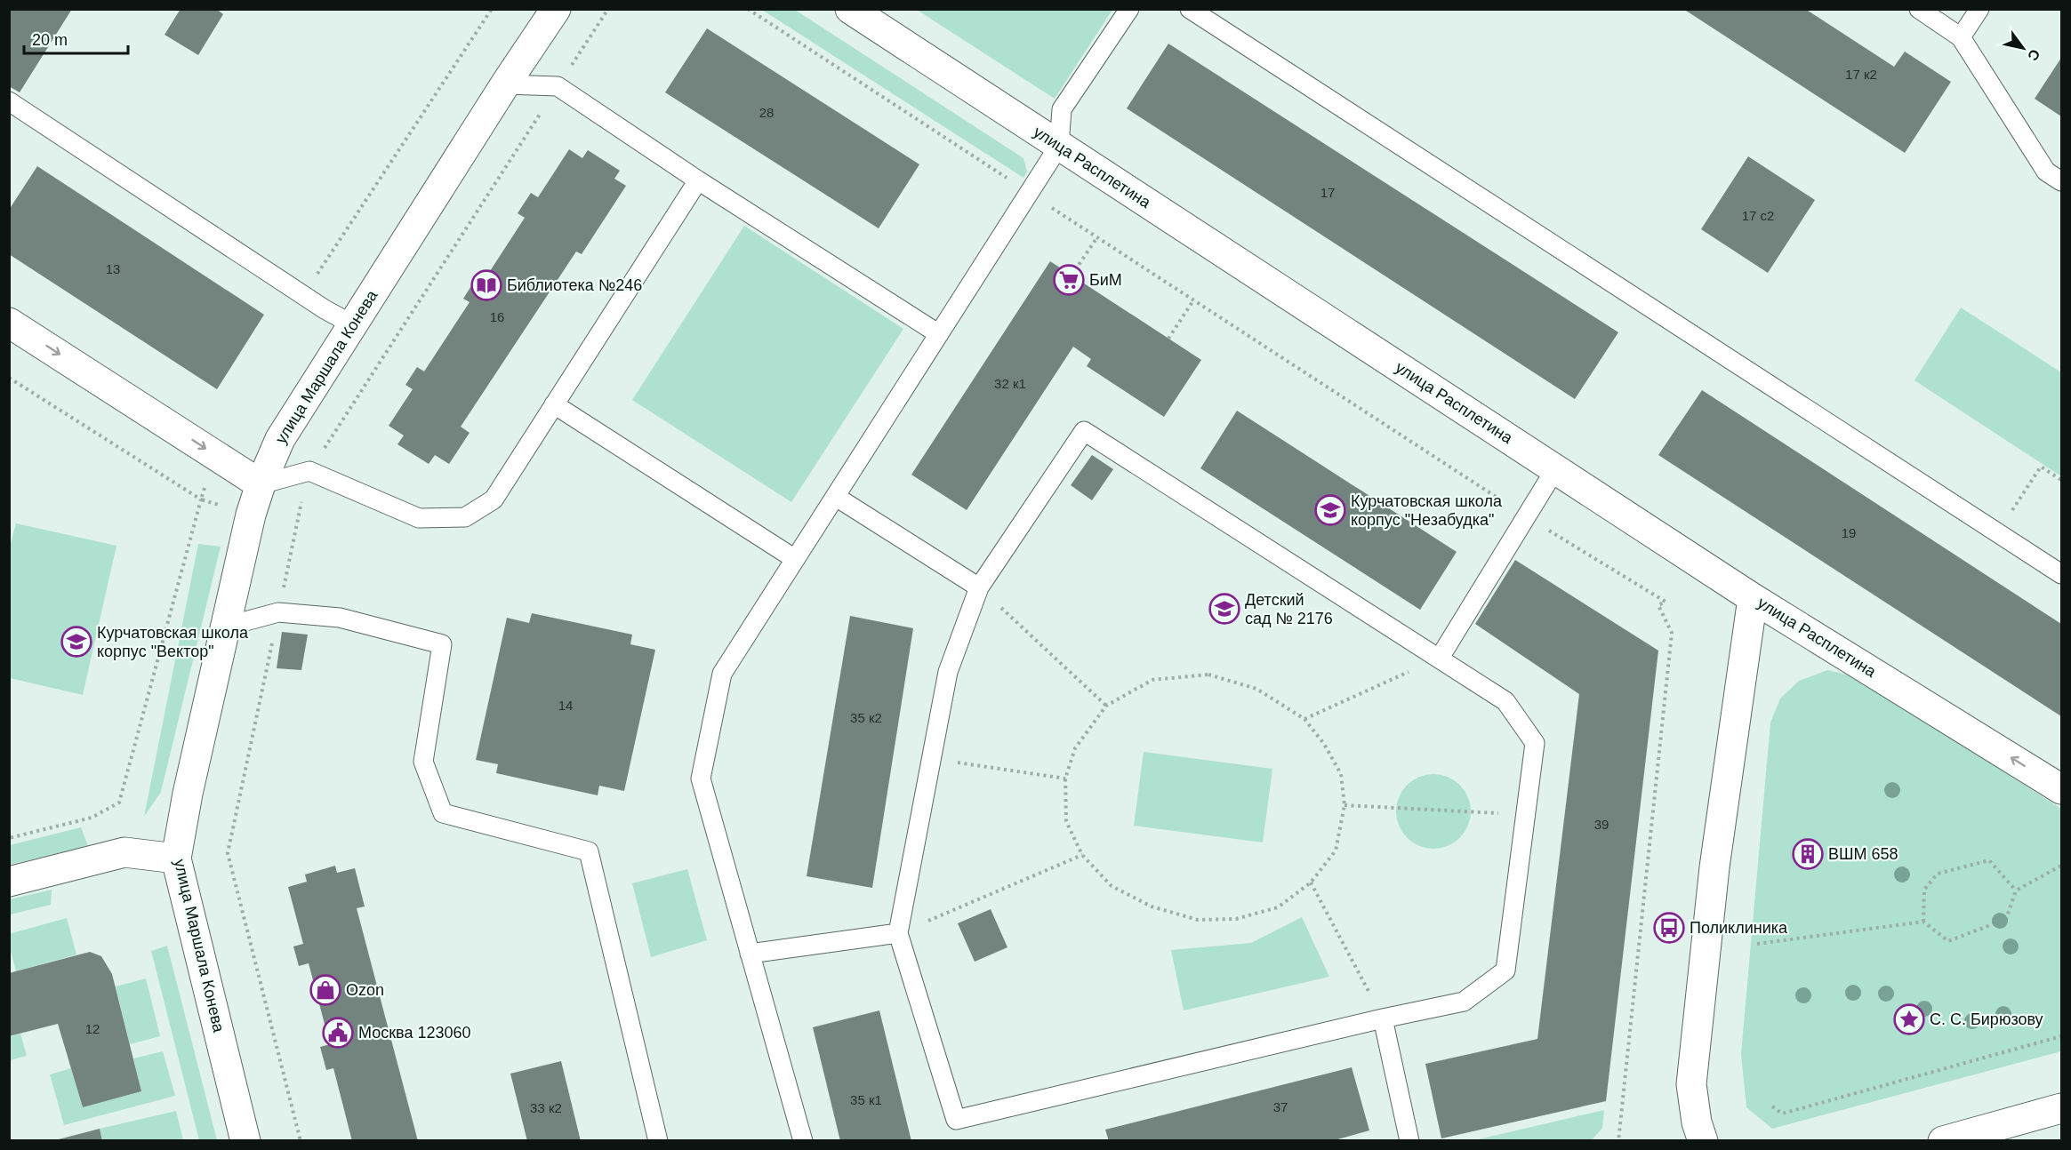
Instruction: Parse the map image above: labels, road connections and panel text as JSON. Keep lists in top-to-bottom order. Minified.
{"streets":{"street":["улица Расплетина","улица Маршала Конева"]},"places":{"supermarket":["БиМ"],"library":["Библиотека №246"],"school or university":["Курчатовская школа корпус \"Незабудка\"","Детский сад № 2176","Курчатовская школа корпус \"Вектор\""],"building":["ВШM 658"],"bus stop":["Поликлиника"],"shop":["Ozon"],"place":["С. С. Бирюзову"],"public building":["Москва 123060"]},"house_numbers":["17 к2","28","17","17 с2","13","16","32 к1","19","14","35 к2","39","12","35 к1","37","33 к2"],"scale_bar":"20 m","north":"bottom right"}
